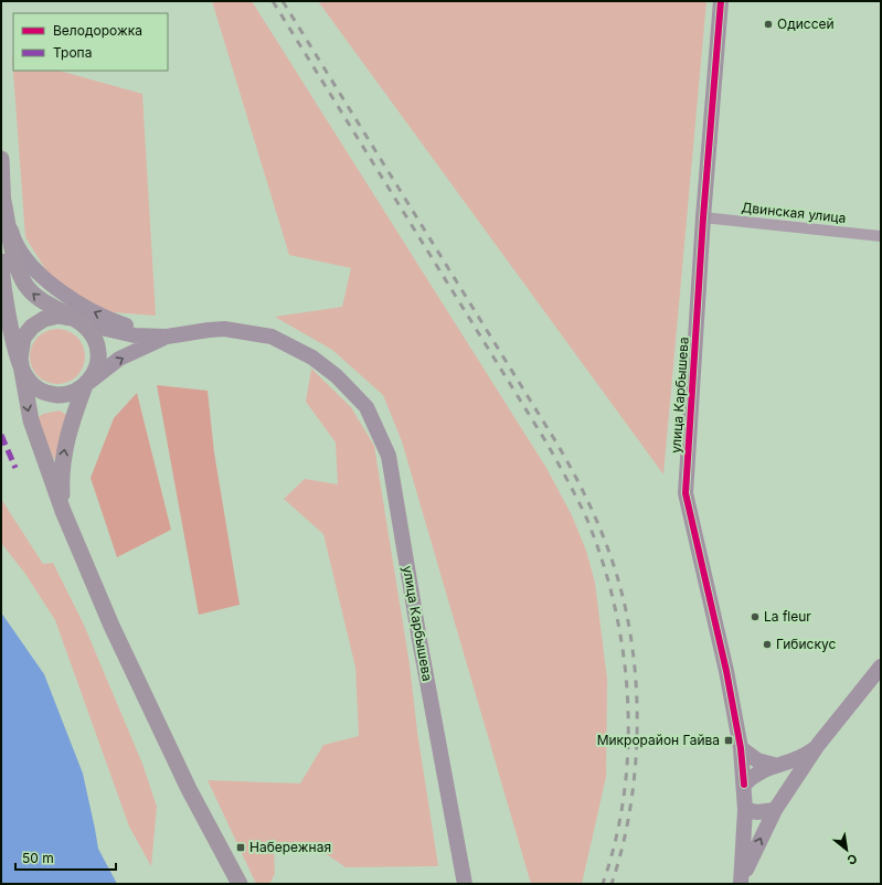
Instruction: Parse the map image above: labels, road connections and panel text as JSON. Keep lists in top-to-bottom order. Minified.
{"streets":{"main road":["улица Карбышева"],"street":["Двинская улица"]},"crossings":[["Двинская улица","улица Карбышева"]],"places":{"other":["Одиссей","La fleur","Гибискус"],"transit":["Микрорайон Гайва","Набережная"]},"legend":["Велодорожка","Тропа"],"scale_bar":"50 m","north":"bottom right"}
